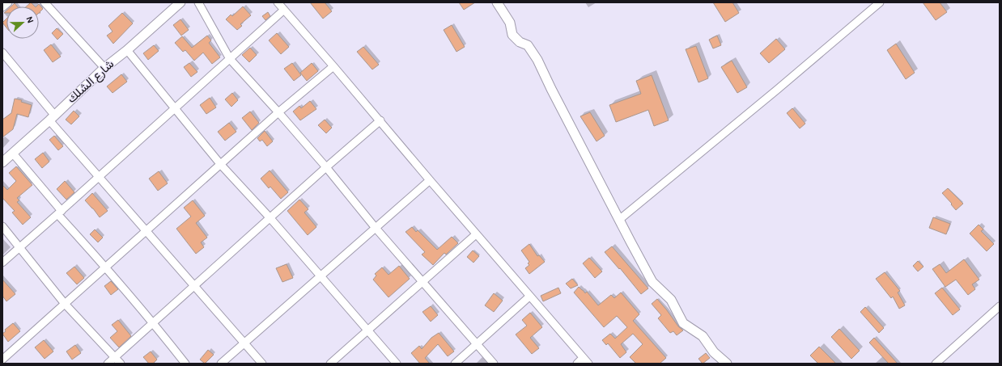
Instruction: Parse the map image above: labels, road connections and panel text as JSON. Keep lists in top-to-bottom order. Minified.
{"streets":{"street":["شارع الشلك"]},"north":"right"}
